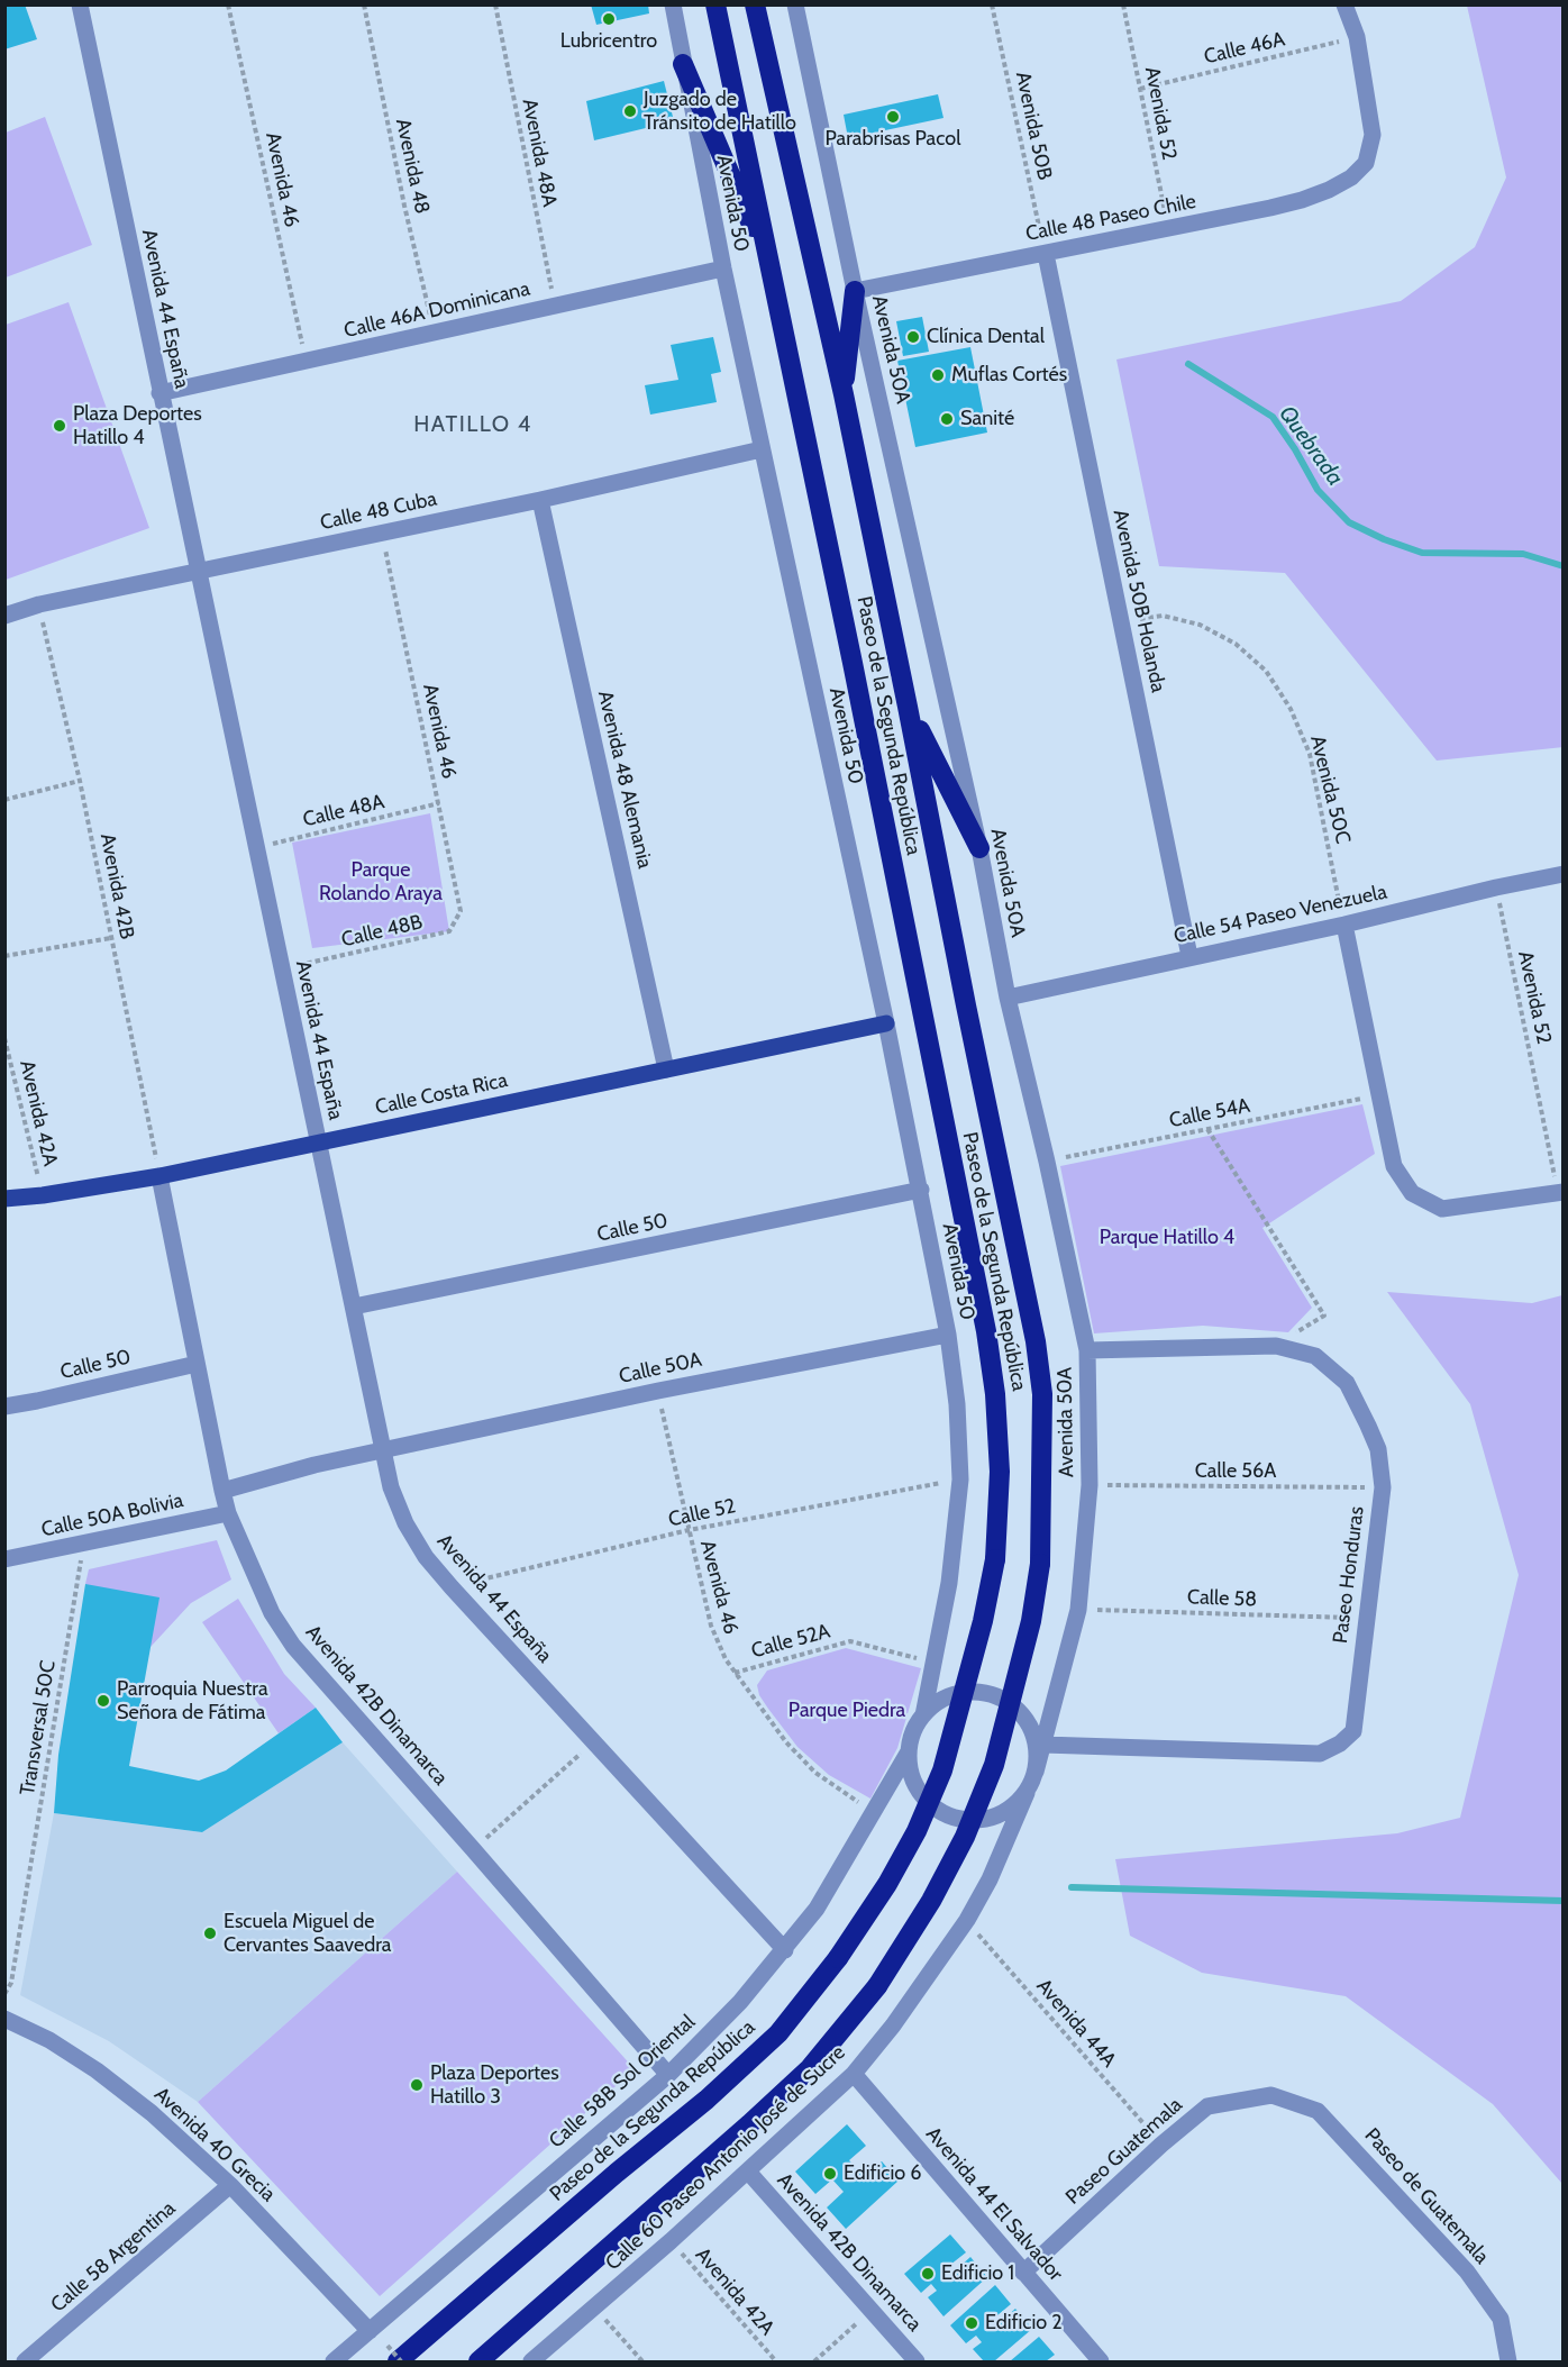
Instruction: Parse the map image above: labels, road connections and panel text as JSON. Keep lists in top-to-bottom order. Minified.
{"streets":{"highway":["Paseo de la Segunda República"],"main road":["Calle Costa Rica"],"street":["Avenida 50","Calle 48 Paseo Chile","Avenida 44 España","Calle 46A Dominicana","Avenida 50A","Calle 48 Cuba","Avenida 50B Holanda","Avenida 48 Alemania","Calle 54 Paseo Venezuela","Calle 50","Calle 50A","Calle 50A Bolivia","Paseo Honduras","Avenida 42B Dinamarca","Calle 58B Sol Oriental","Avenida 40 Grecia","Paseo Guatemala","Calle 60 Paseo Antonio José de Sucre","Paseo de Guatemala","Avenida 44 El Salvador","Calle 58 Argentina"],"path":["Calle 46A","Avenida 52","Avenida 50B","Avenida 48A","Avenida 48","Avenida 46","Avenida 50C","Calle 48A","Avenida 42B","Calle 48B","Avenida 42A","Calle 54A","Calle 56A","Calle 52","Calle 58","Calle 52A","Transversal 50C","Avenida 44A"]},"crossings":[["Calle 46A","Avenida 52"],["Calle 46A","Calle 48 Paseo Chile"],["Avenida 52","Calle 48 Paseo Chile"],["Avenida 52","Calle 54 Paseo Venezuela"],["Avenida 50B","Calle 48 Paseo Chile"],["Avenida 50B","Avenida 50B Holanda"],["Avenida 48A","Calle 46A Dominicana"],["Avenida 48","Calle 46A Dominicana"],["Avenida 46","Calle 46A Dominicana"],["Avenida 46","Calle 48 Cuba"],["Avenida 46","Calle 48A"],["Avenida 46","Calle 48B"],["Avenida 46","Calle 50A"],["Avenida 46","Calle 52"],["Avenida 46","Calle 52A"],["Avenida 46","Calle 58B Sol Oriental"],["Avenida 50","Calle 46A Dominicana"],["Avenida 50","Calle 48 Cuba"],["Avenida 50","Calle Costa Rica"],["Avenida 50","Calle 50"],["Avenida 50","Calle 50A"],["Avenida 50","Calle 52"],["Calle 48 Paseo Chile","Avenida 50A"],["Calle 48 Paseo Chile","Avenida 50B Holanda"],["Avenida 44 España","Calle 46A Dominicana"],["Avenida 44 España","Calle 48 Cuba"],["Avenida 44 España","Calle 48A"],["Avenida 44 España","Calle 48B"],["Avenida 44 España","Calle Costa Rica"],["Avenida 44 España","Calle 50"],["Avenida 44 España","Calle 50A"],["Avenida 44 España","Calle 52"],["Avenida 44 España","Calle 58B Sol Oriental"],["Avenida 50A","Calle 54 Paseo Venezuela"],["Avenida 50A","Calle 54A"],["Avenida 50A","Calle 56A"],["Avenida 50A","Paseo Honduras"],["Avenida 50A","Calle 58"],["Avenida 50A","Calle 58B Sol Oriental"],["Avenida 50A","Calle 60 Paseo Antonio José de Sucre"],["Calle 48 Cuba","Avenida 48 Alemania"],["Calle 48 Cuba","Avenida 42B"],["Avenida 50B Holanda","Avenida 50C"],["Avenida 50B Holanda","Calle 54 Paseo Venezuela"],["Avenida 48 Alemania","Calle Costa Rica"],["Avenida 50C","Calle 54 Paseo Venezuela"],["Avenida 42B","Calle Costa Rica"],["Avenida 42B","Avenida 42B Dinamarca"],["Calle Costa Rica","Avenida 42A"],["Calle Costa Rica","Avenida 42B Dinamarca"],["Avenida 42A","Calle 60 Paseo Antonio José de Sucre"],["Calle 50","Avenida 42B Dinamarca"],["Calle 56A","Paseo Honduras"],["Calle 50A Bolivia","Avenida 42B Dinamarca"],["Calle 50A Bolivia","Transversal 50C"],["Paseo Honduras","Calle 58"],["Avenida 42B Dinamarca","Calle 58B Sol Oriental"],["Avenida 42B Dinamarca","Calle 60 Paseo Antonio José de Sucre"],["Avenida 44A","Paseo Guatemala"],["Avenida 44A","Calle 60 Paseo Antonio José de Sucre"],["Calle 58B Sol Oriental","Avenida 40 Grecia"],["Calle 58B Sol Oriental","Calle 60 Paseo Antonio José de Sucre"],["Avenida 40 Grecia","Calle 58 Argentina"],["Paseo Guatemala","Paseo de Guatemala"],["Paseo Guatemala","Avenida 44 El Salvador"],["Calle 60 Paseo Antonio José de Sucre","Avenida 44 El Salvador"]],"districts":["HATILLO 4"],"water":["Quebrada"],"parks":["Parque Rolando Araya","Parque Hatillo 4","Parque Piedra"],"places":["Lubricentro","Juzgado de Tránsito de Hatillo","Parabrisas Pacol","Clínica Dental","Muflas Cortés","Sanité","Plaza Deportes Hatillo 4","Parroquia Nuestra Señora de Fátima","Escuela Miguel de Cervantes Saavedra","Plaza Deportes Hatillo 3","Edificio 6","Edificio 1","Edificio 2"]}
